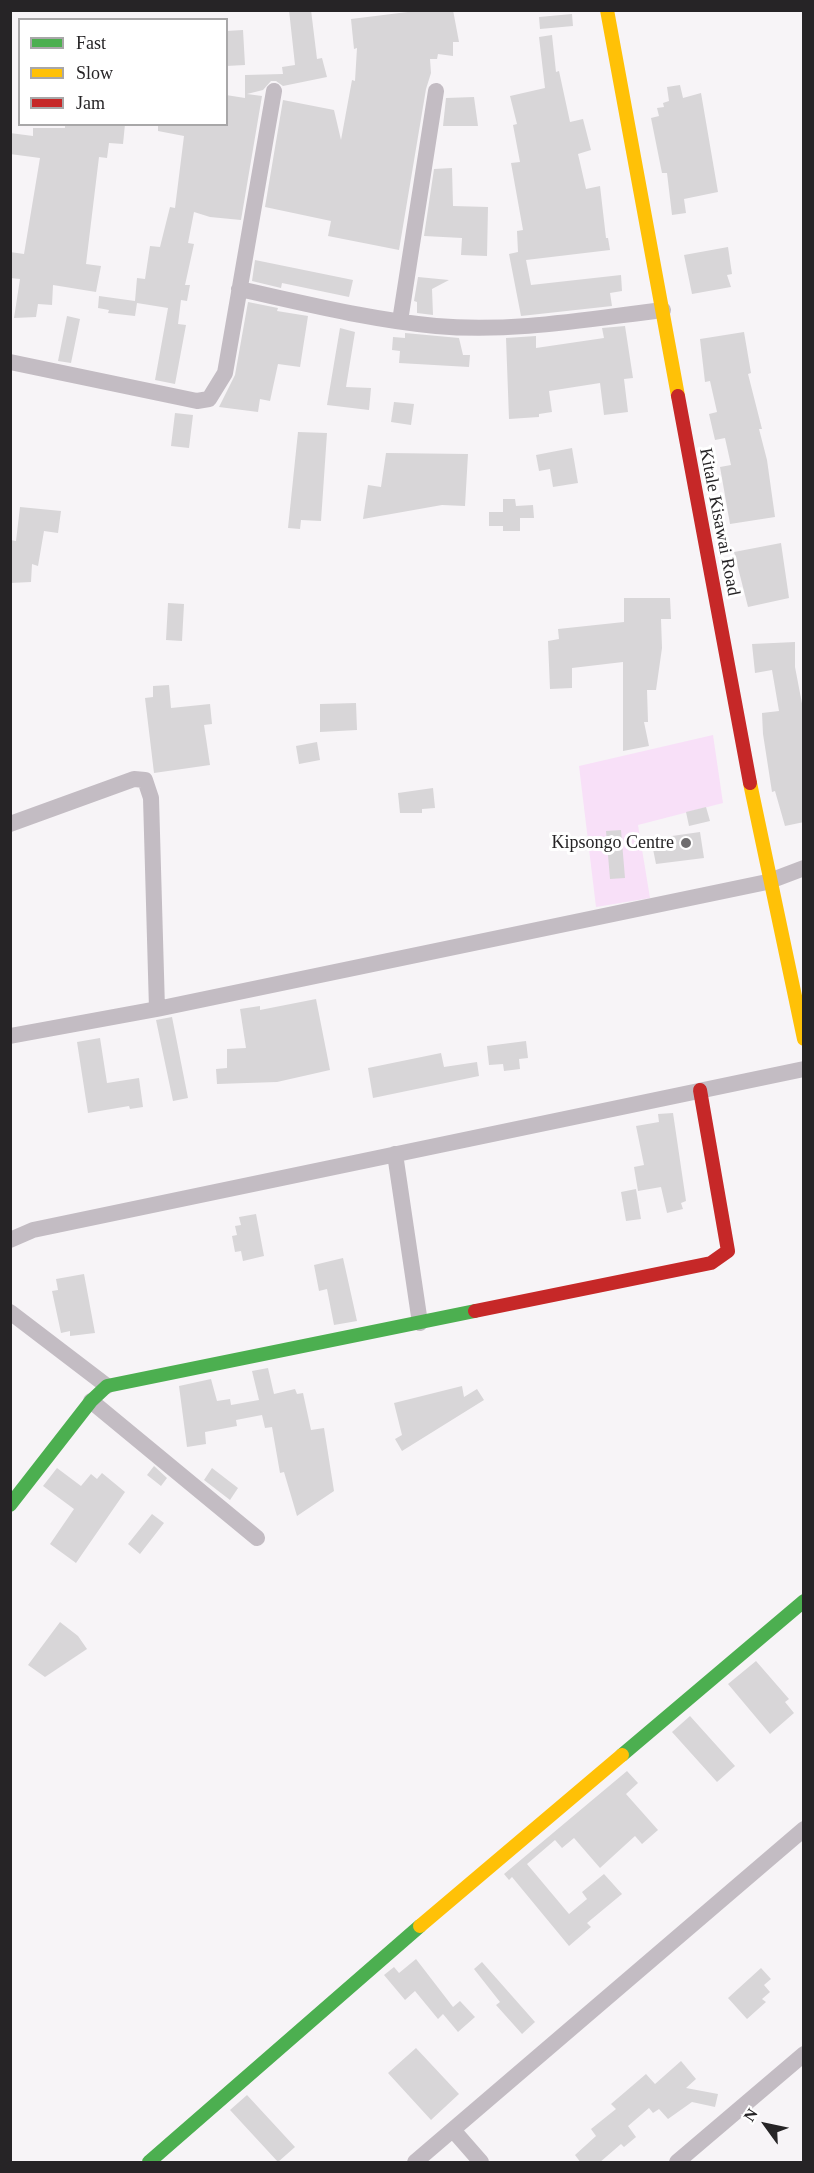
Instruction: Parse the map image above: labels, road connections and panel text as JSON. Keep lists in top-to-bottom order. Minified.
{"streets":{"street":["Kitale Kisawai Road"]},"places":["Kipsongo Centre"],"legend":["Fast","Slow","Jam"],"north":"top left"}
